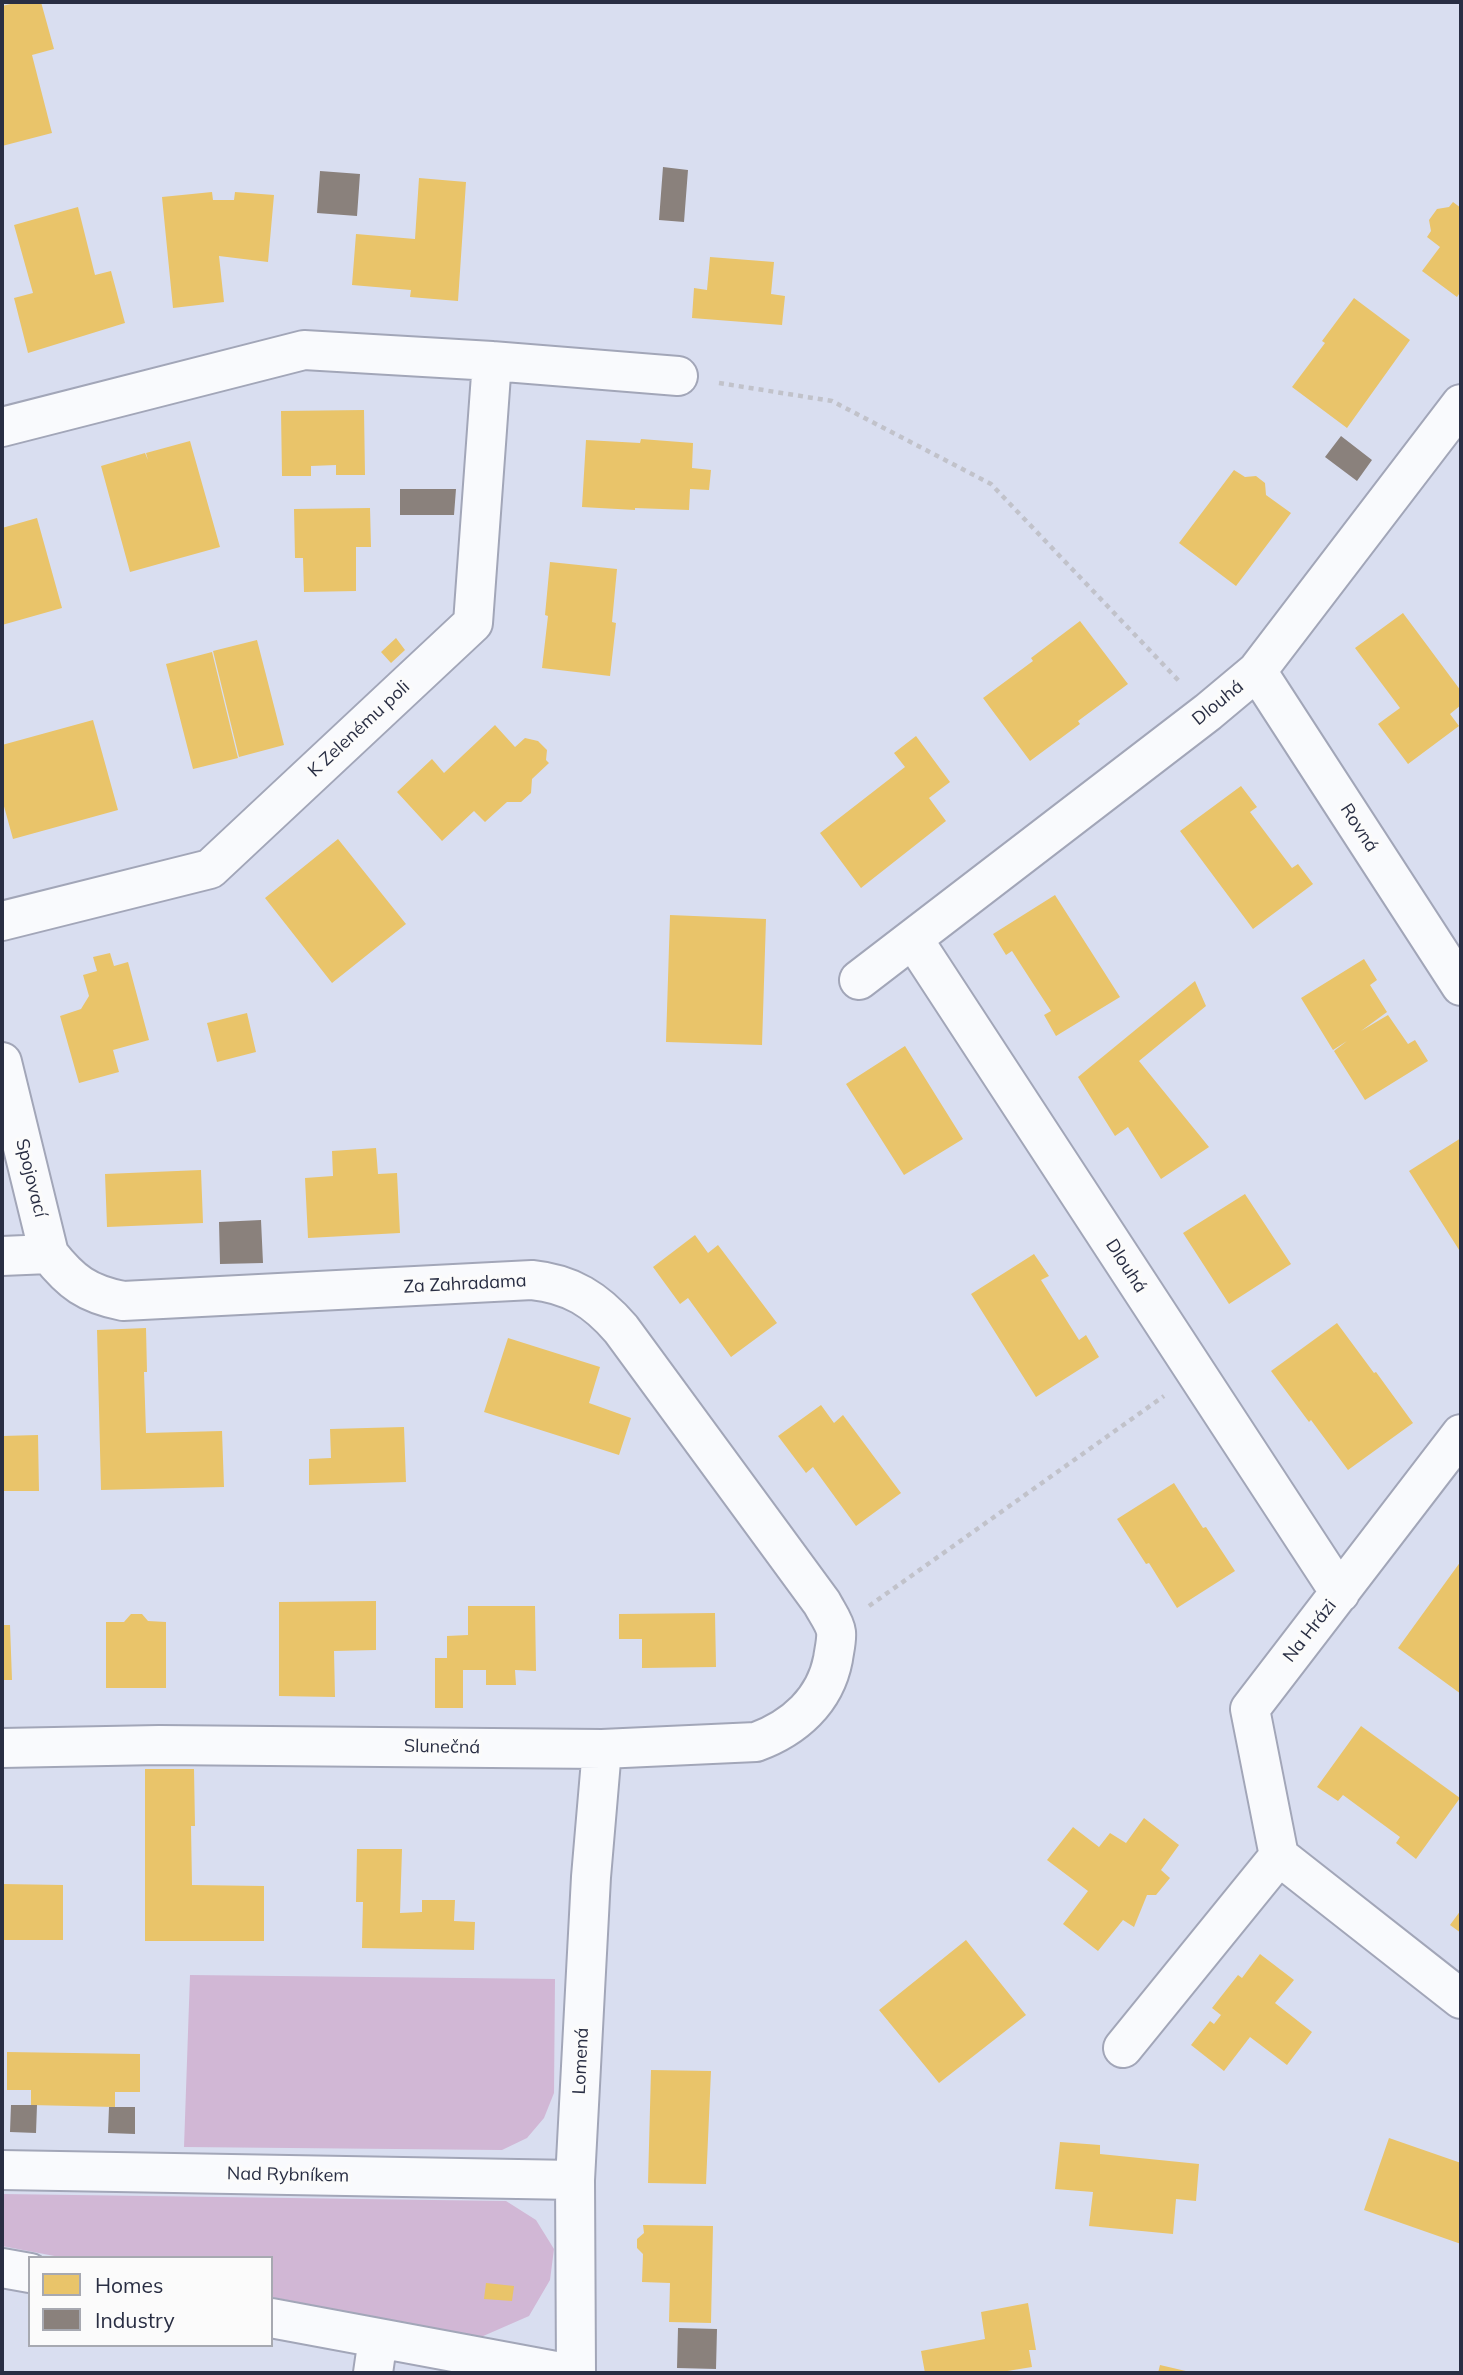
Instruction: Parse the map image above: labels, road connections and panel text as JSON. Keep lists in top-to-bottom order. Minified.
{"streets":{"street":["Dlouhá","K Zelenému poli","Rovná","Spojovací","Za Zahradama","Na Hrázi","Slunečná","Lomená","Nad Rybníkem"]},"crossings":[["Dlouhá","Rovná"],["Dlouhá","Na Hrázi"],["Spojovací","Za Zahradama"],["Za Zahradama","Slunečná"],["Slunečná","Lomená"],["Lomená","Nad Rybníkem"]],"legend":["Homes","Industry"]}
